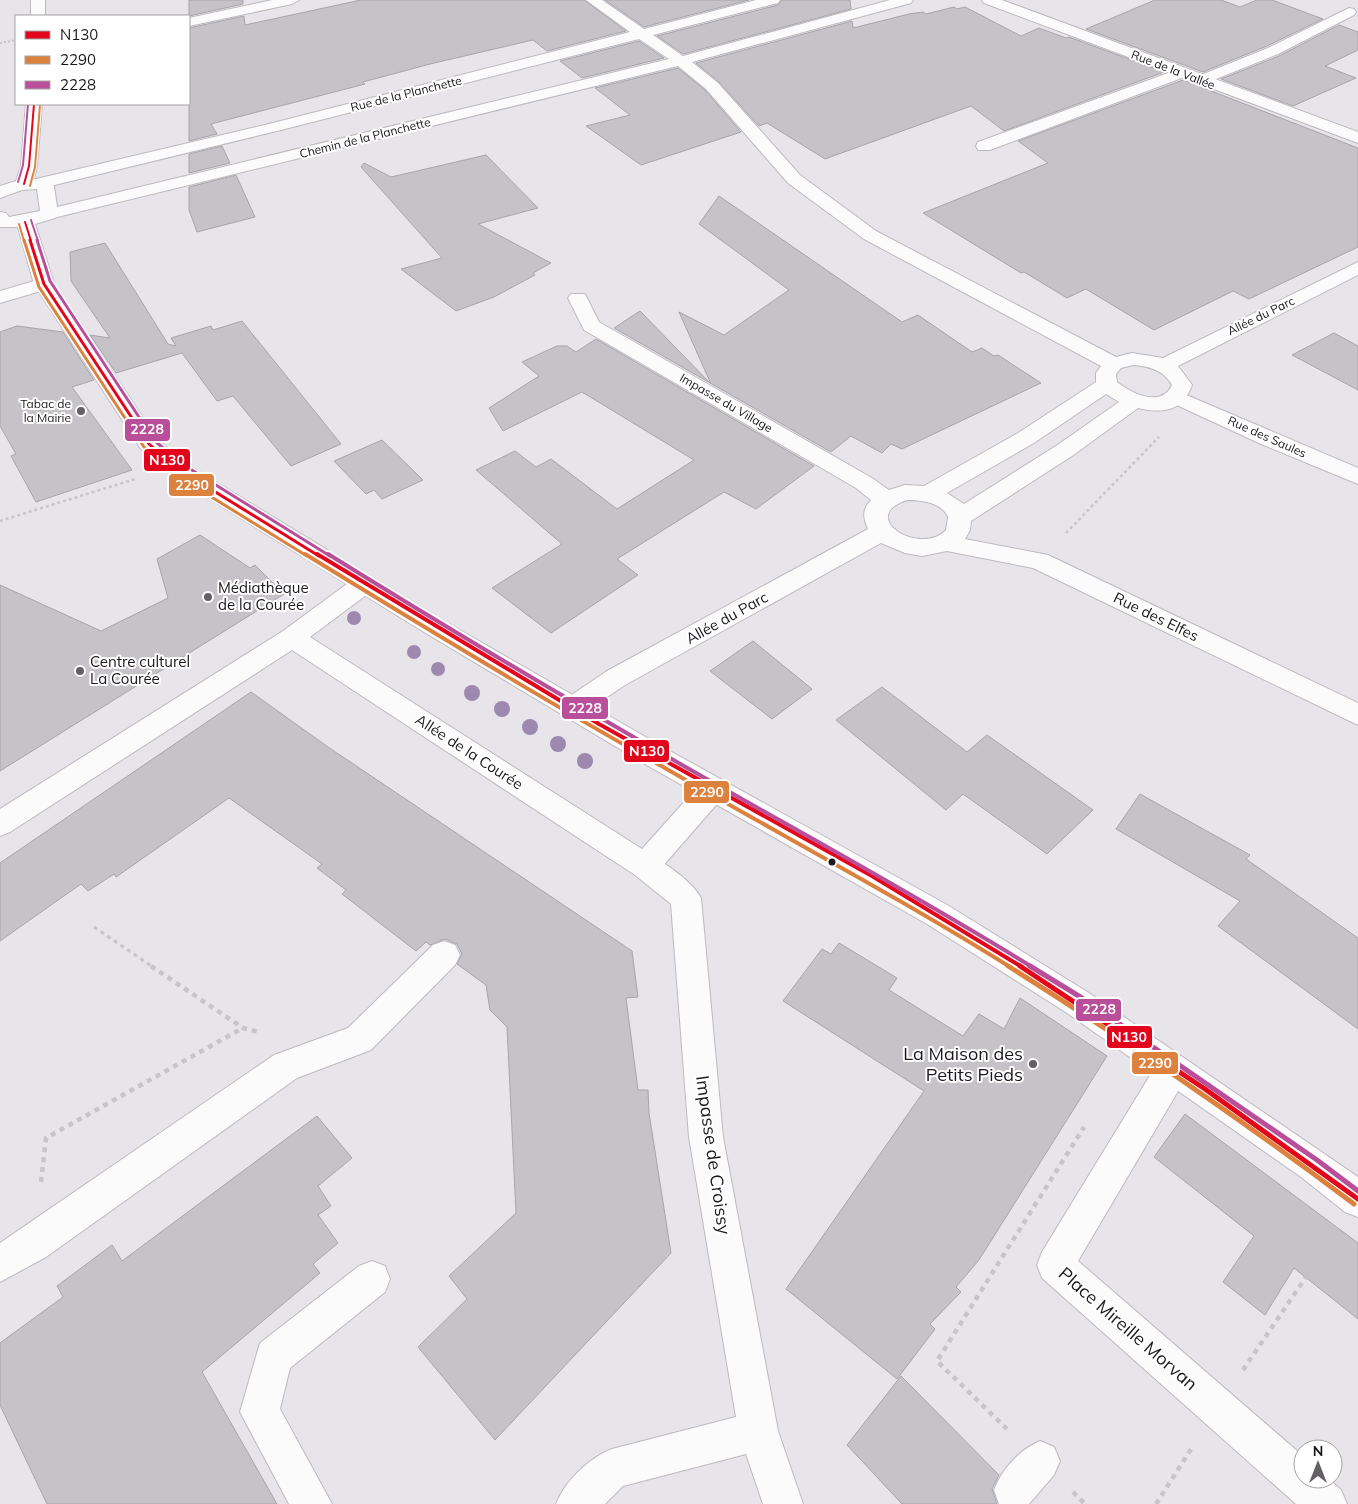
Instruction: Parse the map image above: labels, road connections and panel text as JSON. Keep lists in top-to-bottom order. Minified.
{"streets":{"street":["Rue de la Vallée","Rue de la Planchette","Chemin de la Planchette","Allée du Parc","Impasse du Village","Rue des Saules","Rue des Elfes","Allée de la Courée","Impasse de Croissy","Place Mireille Morvan"]},"crossings":[["Allée du Parc","Impasse du Village"],["Allée du Parc","Rue des Elfes"],["Impasse du Village","Rue des Elfes"],["Allée de la Courée","Impasse de Croissy"]],"places":["Tabac de la Mairie","Médiathèque de la Courée","Centre culturel La Courée","La Maison des Petits Pieds"],"lines":["transit line N130","transit line 2290","transit line 2228"],"legend":["N130","2290","2228"],"north":"top"}
